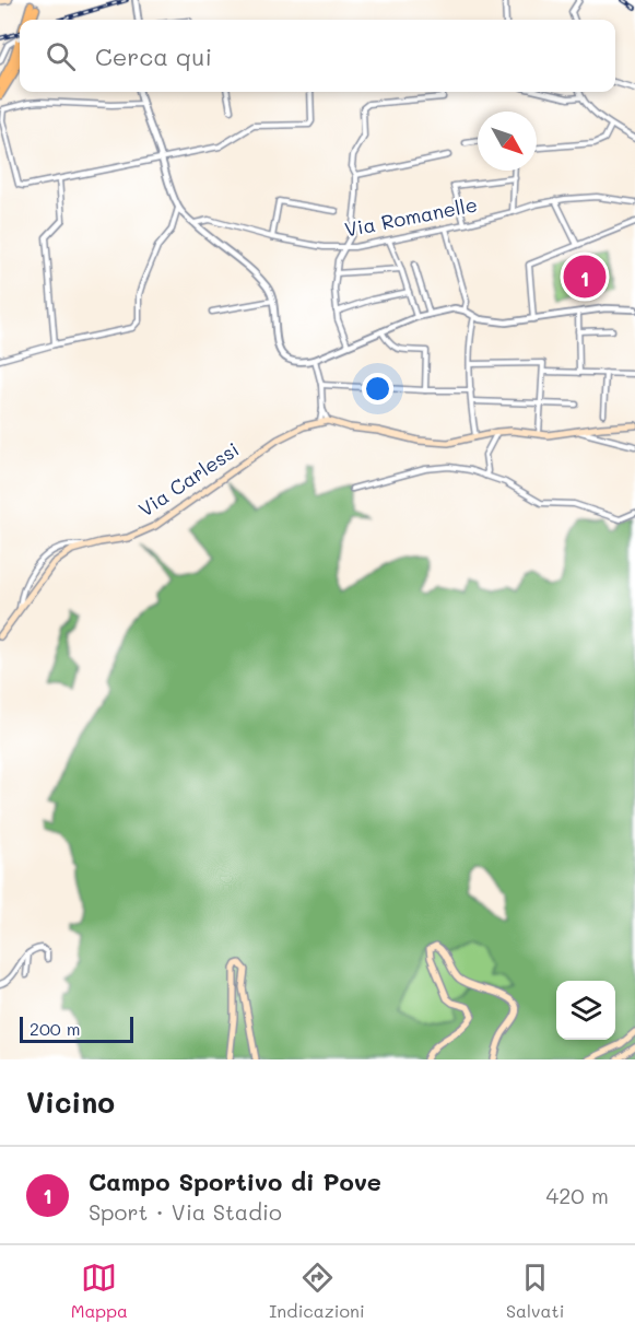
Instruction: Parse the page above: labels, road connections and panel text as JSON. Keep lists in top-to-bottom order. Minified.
{"streets":{"main road":["Via Carlessi"],"street":["Via Romanelle"]},"scale_bar":"200 m","north":"bottom right","page":{"search":"Cerca qui","pins":"1","scale":"200 m","heading":"Vicino","list":[{"mark":"1","name":"Campo Sportivo di Pove","note":"Sport · Via Stadio","value":"420 m"}],"nav":["Mappa","Indicazioni","Salvati"]}}
